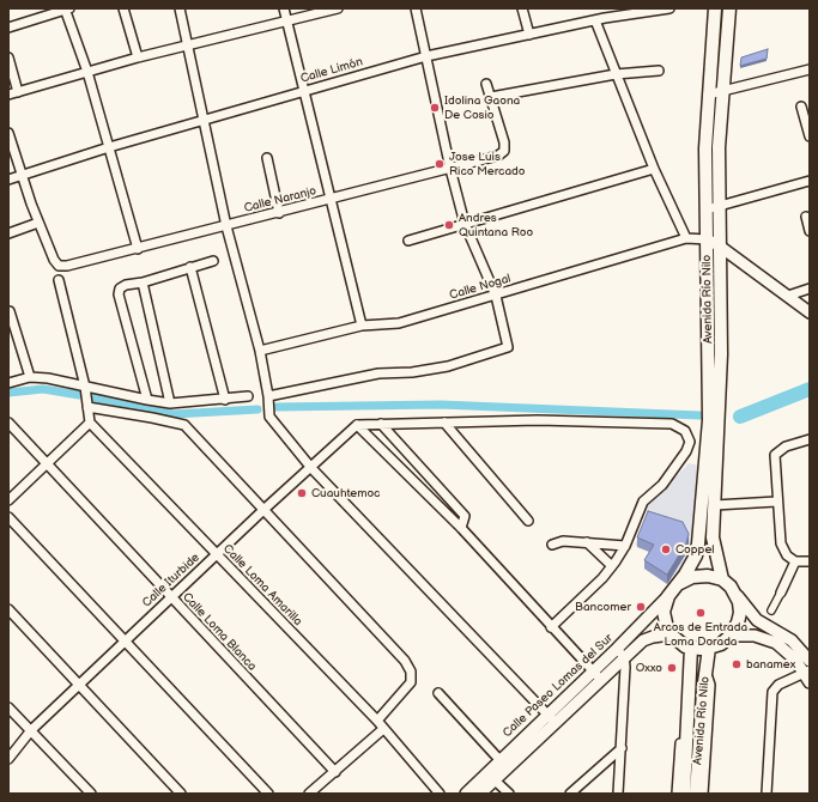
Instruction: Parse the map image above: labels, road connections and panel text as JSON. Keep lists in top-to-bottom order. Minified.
{"streets":{"main road":["Avenida Río Nilo"],"street":["Calle Limón","Calle Naranjo","Calle Nogal","Calle Iturbide","Calle Loma Amarilla","Calle Loma Blanca","Calle Paseo Lomas del Sur"]},"crossings":[["Calle Nogal","Avenida Río Nilo"],["Avenida Río Nilo","Calle Paseo Lomas del Sur"],["Calle Iturbide","Calle Loma Amarilla"],["Calle Iturbide","Calle Loma Blanca"]],"places":["Idolina Gaona De Cosio","Jose Luis Rico Mercado","Andres Quintana Roo","Cuauhtemoc","Coppel","Bancomer","Arcos de Entrada Loma Dorada","banamex","Oxxo"]}
